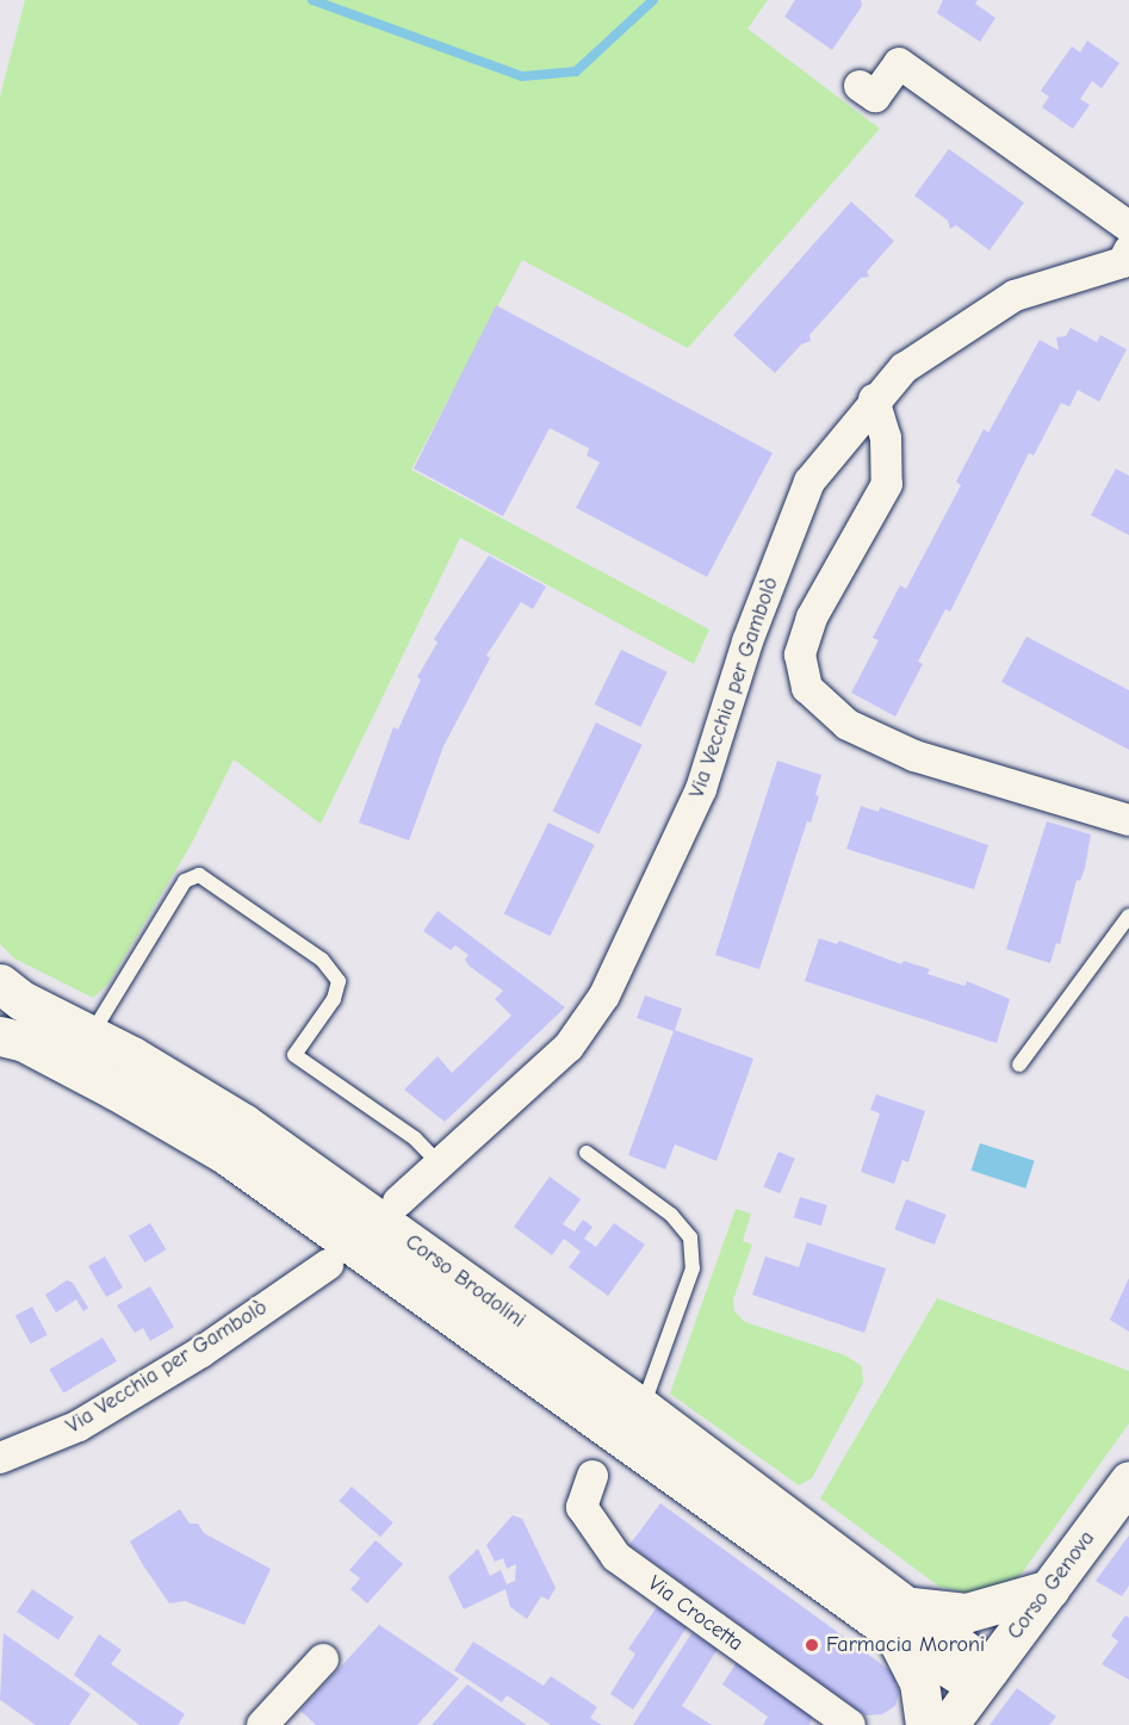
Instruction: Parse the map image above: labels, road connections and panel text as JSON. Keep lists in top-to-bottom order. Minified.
{"streets":{"main road":["Corso Brodolini","Corso Genova"],"street":["Via Vecchia per Gambolò","Via Crocetta"]},"crossings":[["Corso Brodolini","Corso Genova"]],"places":["Farmacia Moroni"]}
